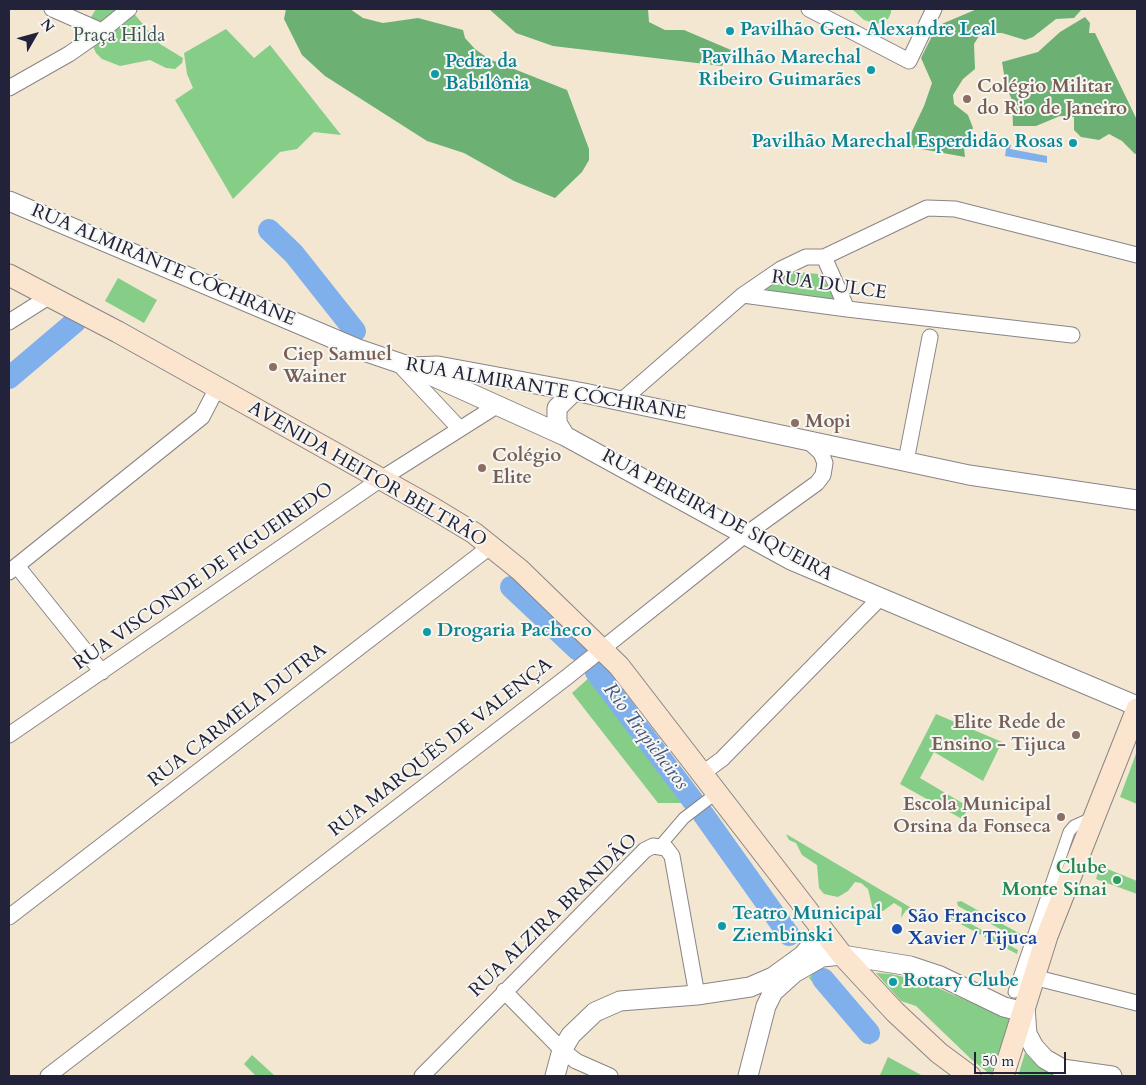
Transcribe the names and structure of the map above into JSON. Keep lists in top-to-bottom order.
{
  "streets": {
    "main road": ["AVENIDA HEITOR BELTRÃO"],
    "street": [
      "RUA ALMIRANTE CÓCHRANE",
      "RUA DULCE",
      "RUA PEREIRA DE SIQUEIRA",
      "RUA VISCONDE DE FIGUEIREDO",
      "RUA CARMELA DUTRA",
      "RUA MARQUÊS DE VALENÇA",
      "RUA ALZIRA BRANDÃO"
    ]
  },
  "crossings": [
    ["RUA ALMIRANTE CÓCHRANE", "RUA DULCE"],
    ["RUA ALMIRANTE CÓCHRANE", "RUA PEREIRA DE SIQUEIRA"],
    ["RUA ALMIRANTE CÓCHRANE", "RUA MARQUÊS DE VALENÇA"],
    ["AVENIDA HEITOR BELTRÃO", "RUA VISCONDE DE FIGUEIREDO"],
    ["AVENIDA HEITOR BELTRÃO", "RUA CARMELA DUTRA"],
    ["AVENIDA HEITOR BELTRÃO", "RUA MARQUÊS DE VALENÇA"],
    ["AVENIDA HEITOR BELTRÃO", "RUA ALZIRA BRANDÃO"],
    ["RUA PEREIRA DE SIQUEIRA", "RUA VISCONDE DE FIGUEIREDO"],
    ["RUA PEREIRA DE SIQUEIRA", "RUA MARQUÊS DE VALENÇA"]
  ],
  "water": ["Rio Trapicheiros"],
  "parks": ["Praça Hilda"],
  "places": [
    "Pavilhão Gen. Alexandre Leal",
    "Pavilhão Marechal Ribeiro Guimarães",
    "Pedra da Babilônia",
    "Colégio Militar do Rio de Janeiro",
    "Pavilhão Marechal Esperdidão Rosas",
    "Ciep Samuel Wainer",
    "Mopi",
    "Colégio Elite",
    "Drogaria Pacheco",
    "Elite Rede de Ensino - Tijuca",
    "Escola Municipal Orsina da Fonseca",
    "Clube Monte Sinai",
    "Teatro Municipal Ziembinski",
    "São Francisco Xavier / Tijuca",
    "Rotary Clube"
  ],
  "scale_bar": "50 m",
  "north": "top right"
}
